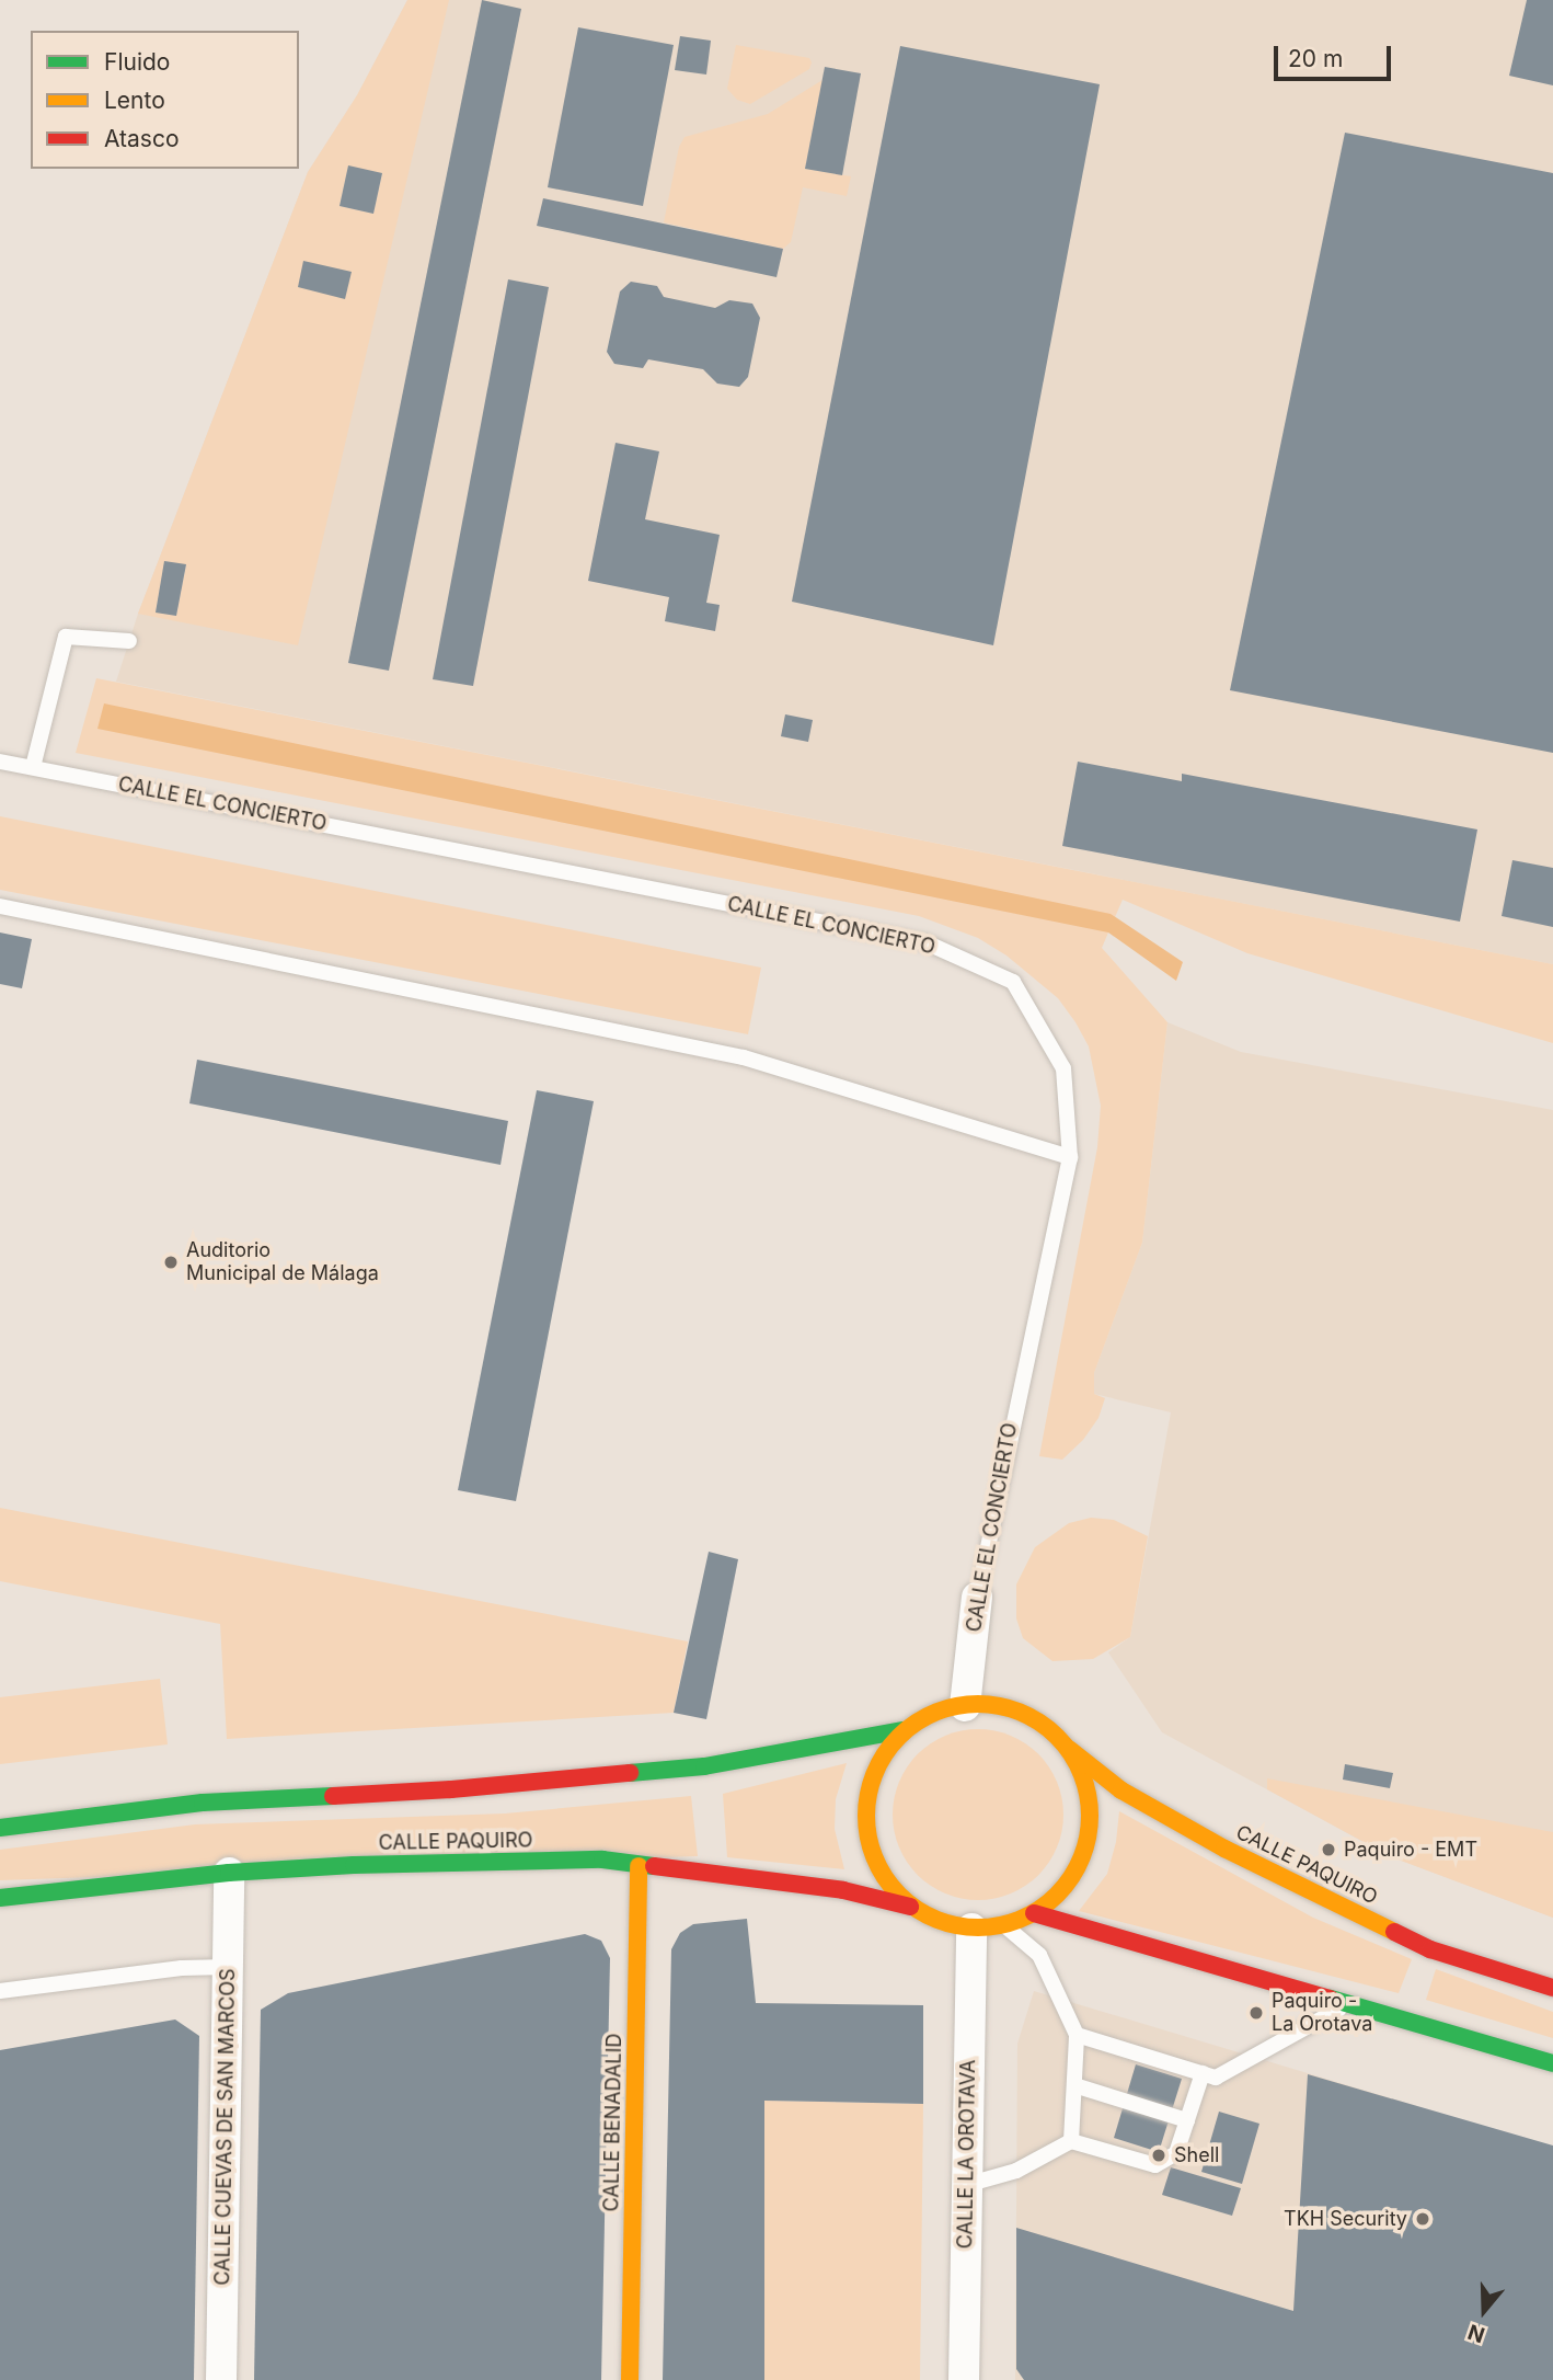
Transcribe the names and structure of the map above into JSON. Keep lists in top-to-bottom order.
{
  "streets": {
    "main road": ["CALLE PAQUIRO", "CALLE BENADALID"],
    "street": ["CALLE EL CONCIERTO", "CALLE CUEVAS DE SAN MARCOS", "CALLE LA OROTAVA"]
  },
  "crossings": [
    ["CALLE EL CONCIERTO", "CALLE PAQUIRO"],
    ["CALLE EL CONCIERTO", "CALLE LA OROTAVA"],
    ["CALLE PAQUIRO", "CALLE BENADALID"],
    ["CALLE PAQUIRO", "CALLE CUEVAS DE SAN MARCOS"],
    ["CALLE PAQUIRO", "CALLE LA OROTAVA"]
  ],
  "places": [
    "Auditorio Municipal de Málaga",
    "Paquiro - EMT",
    "Paquiro - La Orotava",
    "Shell",
    "TKH Security"
  ],
  "legend": ["Fluido", "Lento", "Atasco"],
  "scale_bar": "20 m",
  "north": "bottom"
}
